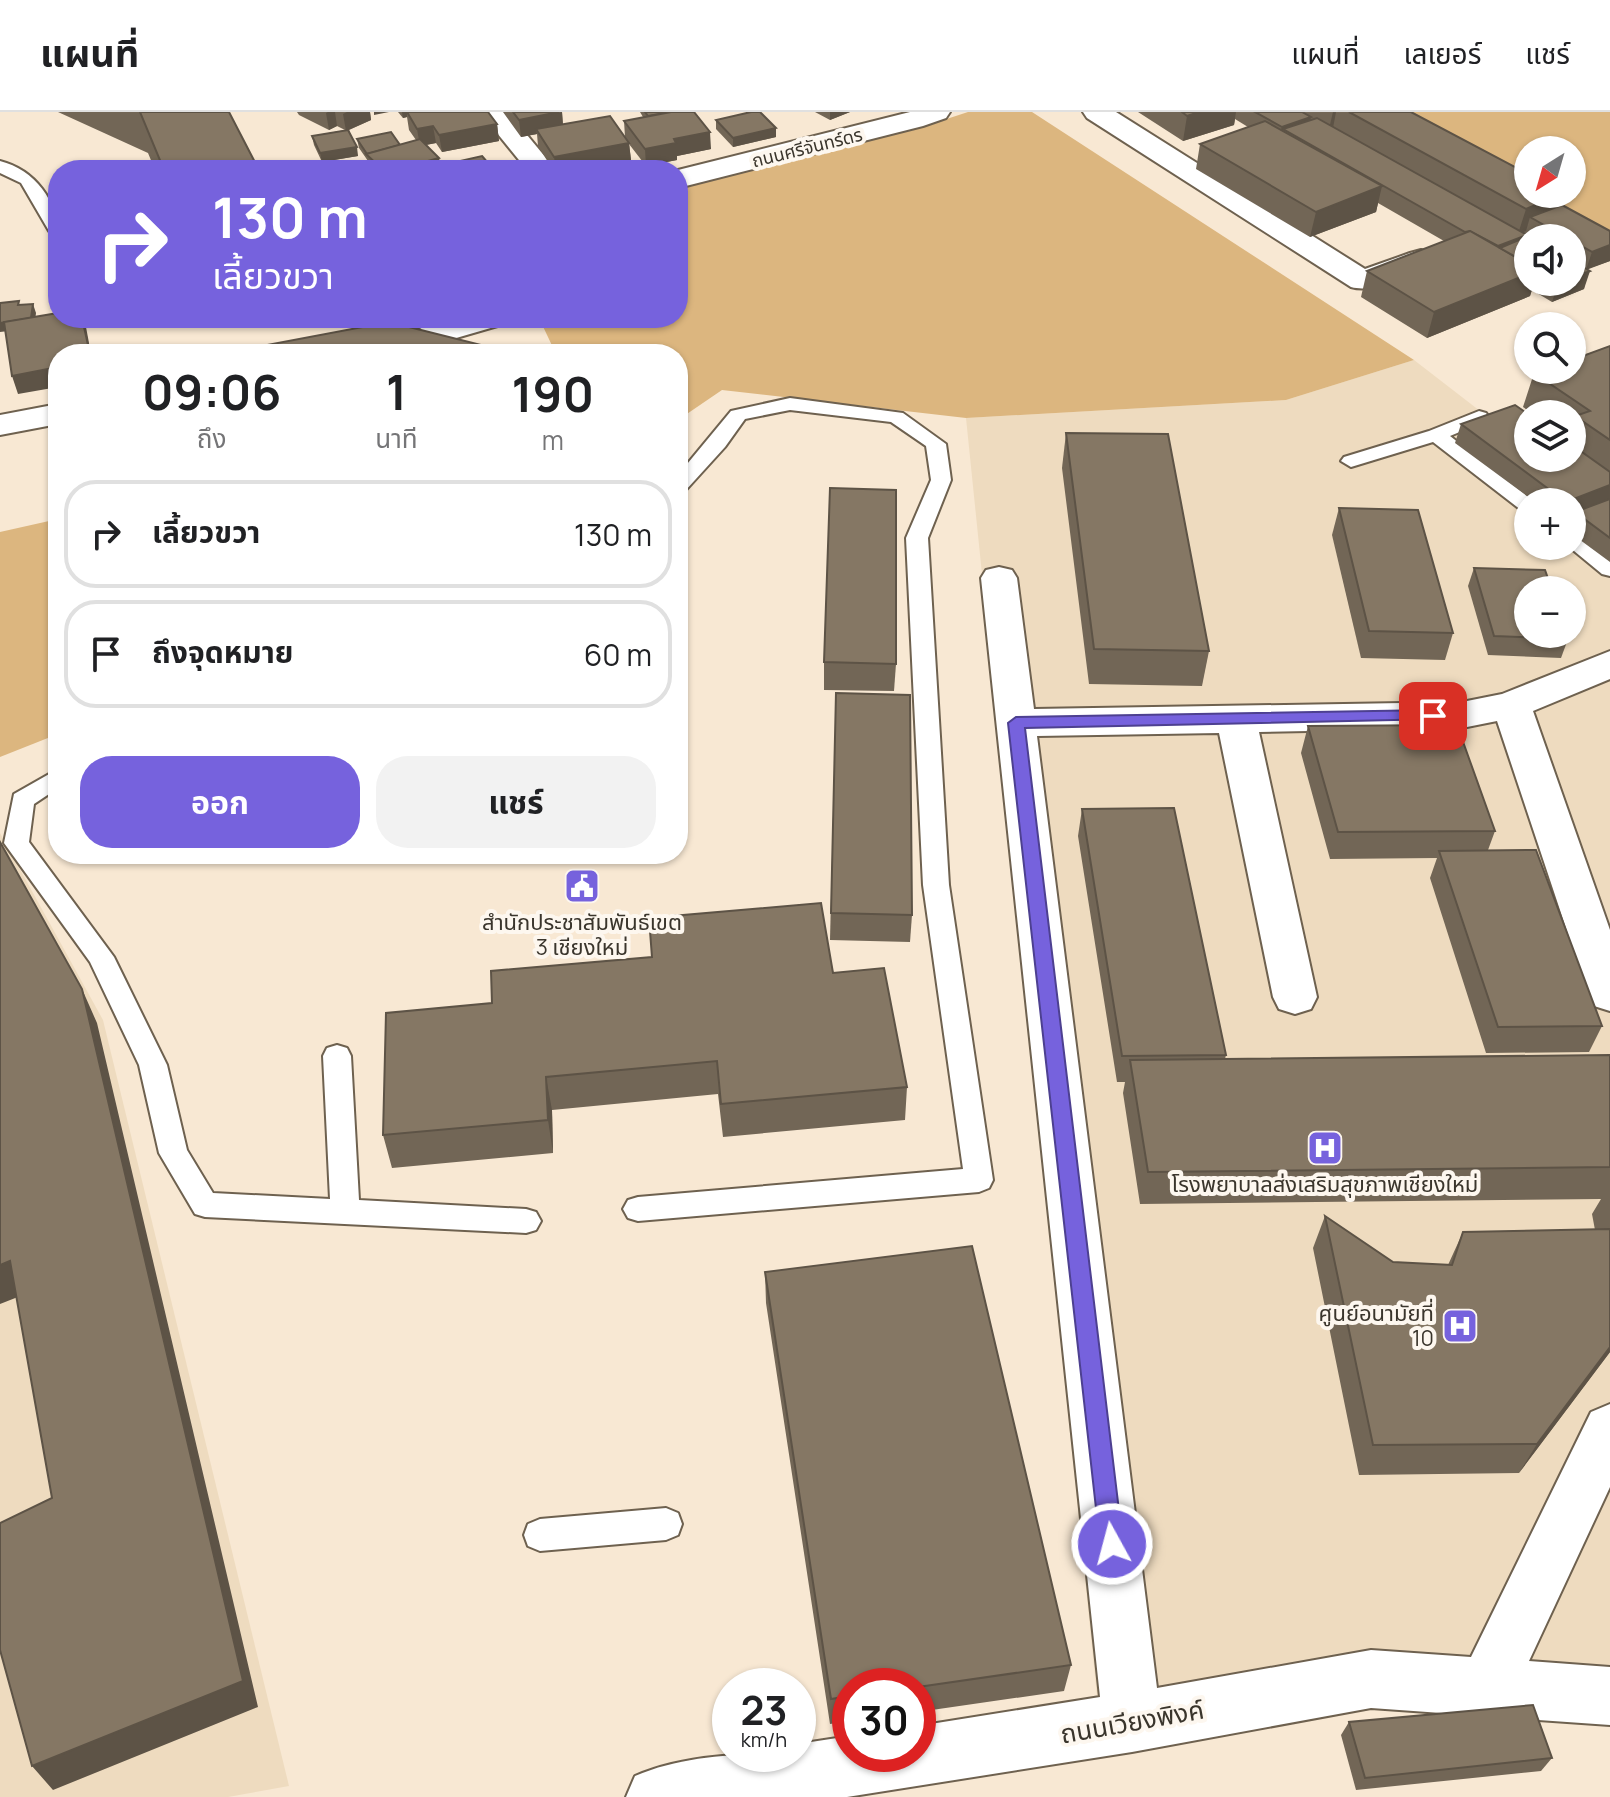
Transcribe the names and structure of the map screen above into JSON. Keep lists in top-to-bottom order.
{
  "streets": {
    "street": ["ถนนศรีจันทร์ดร", "ถนนเวียงพิงค์"]
  },
  "places": {
    "public building": ["สำนักประชาสัมพันธ์เขต 3 เชียงใหม่"],
    "hospital": ["โรงพยาบาลส่งเสริมสุขภาพเชียงใหม่", "ศูนย์อนามัยที่ 10"]
  },
  "north": "bottom left",
  "page": {
    "header": "แผนที่",
    "nav": ["แผนที่", "เลเยอร์", "แชร์"],
    "map_buttons": ["+", "−"],
    "turn": ["130 m", "เลี้ยวขวา"],
    "eta": [
      "09:06",
      "ถึง",
      "1",
      "นาที",
      "190",
      "m"
    ],
    "list": [
      {
        "name": "เลี้ยวขวา",
        "value": "130 m"
      },
      {
        "name": "ถึงจุดหมาย",
        "value": "60 m"
      }
    ],
    "buttons": ["ออก", "แชร์"],
    "speed": "23 km/h",
    "limit": "30"
  }
}
